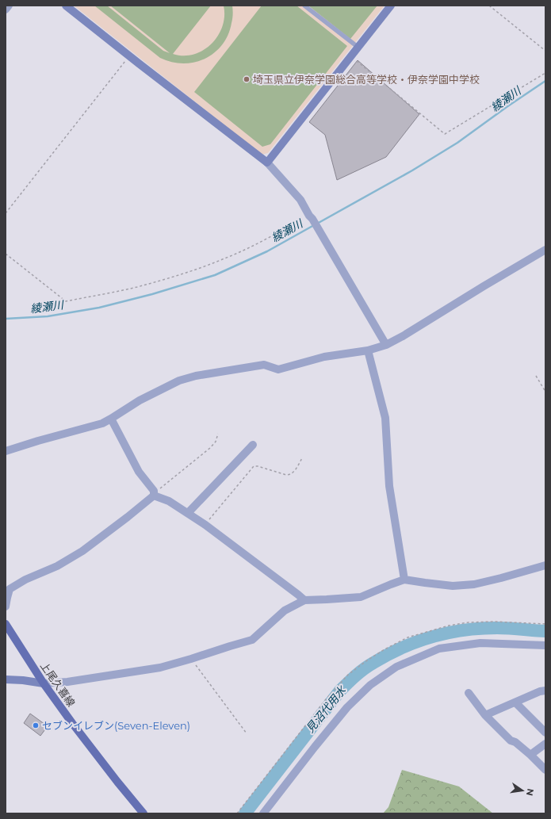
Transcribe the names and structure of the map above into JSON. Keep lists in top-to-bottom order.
{
  "streets": {
    "main road": ["上尾久喜線"]
  },
  "water": ["綾瀬川", "見沼代用水"],
  "places": ["埼玉県立伊奈学園総合高等学校・伊奈学園中学校", "セブンイレブン(Seven-Eleven)"],
  "north": "right"
}
